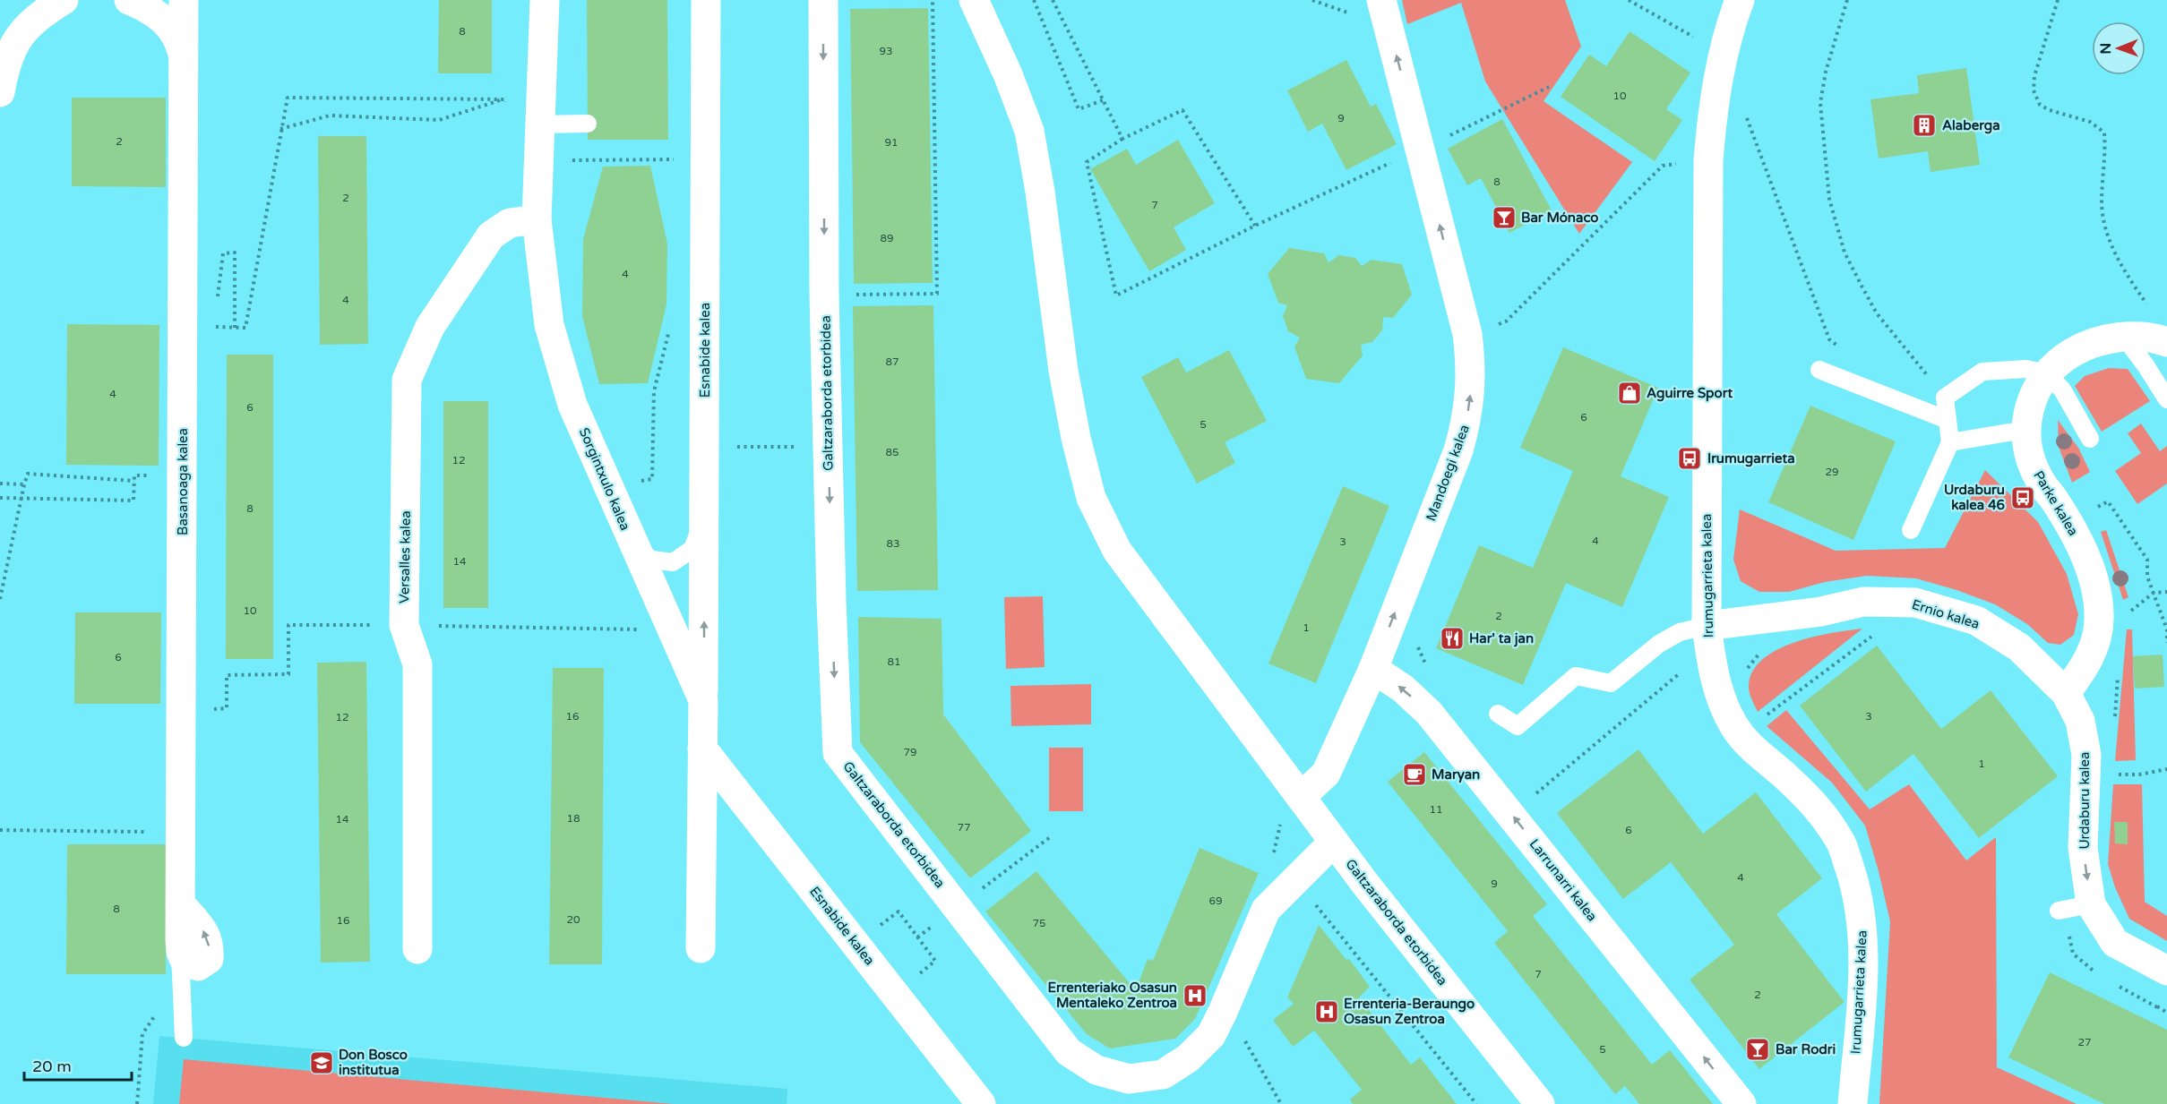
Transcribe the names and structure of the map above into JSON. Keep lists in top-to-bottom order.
{
  "streets": {
    "street": [
      "Esnabide kalea",
      "Galtzaraborda etorbidea",
      "Mandoegi kalea",
      "Sorgintxulo kalea",
      "Basanoaga kalea",
      "Parke kalea",
      "Versalles kalea",
      "Irumugarrieta kalea",
      "Ernio kalea",
      "Urdaburu kalea",
      "Larrunarri kalea"
    ]
  },
  "crossings": [
    ["Esnabide kalea", "Sorgintxulo kalea"],
    ["Galtzaraborda etorbidea", "Mandoegi kalea"],
    ["Mandoegi kalea", "Larrunarri kalea"],
    ["Sorgintxulo kalea", "Versalles kalea"],
    ["Parke kalea", "Ernio kalea"],
    ["Parke kalea", "Urdaburu kalea"],
    ["Irumugarrieta kalea", "Ernio kalea"],
    ["Ernio kalea", "Urdaburu kalea"]
  ],
  "one_way": ["Mandoegi kalea", "Urdaburu kalea", "Larrunarri kalea"],
  "places": {
    "building": ["Alaberga"],
    "bar": ["Bar Mónaco", "Bar Rodri"],
    "shop": ["Aguirre Sport"],
    "bus stop": ["Irumugarrieta", "Urdaburu kalea 46"],
    "restaurant": ["Har' ta jan"],
    "cafe": ["Maryan"],
    "hospital": ["Errenteriako Osasun Mentaleko Zentroa", "Errenteria-Beraungo Osasun Zentroa"],
    "school or university": ["Don Bosco institutua"]
  },
  "house_numbers": [
    "8",
    "93",
    "10",
    "9",
    "2",
    "91",
    "8",
    "2",
    "7",
    "89",
    "4",
    "4",
    "87",
    "4",
    "6",
    "6",
    "5",
    "85",
    "12",
    "29",
    "8",
    "4",
    "3",
    "83",
    "14",
    "10",
    "2",
    "1",
    "6",
    "81",
    "16",
    "3",
    "12",
    "79",
    "1",
    "11",
    "18",
    "14",
    "77",
    "6",
    "4",
    "9",
    "69",
    "8",
    "20",
    "16",
    "75",
    "7",
    "2",
    "27",
    "5"
  ],
  "scale_bar": "20 m",
  "north": "left"
}
